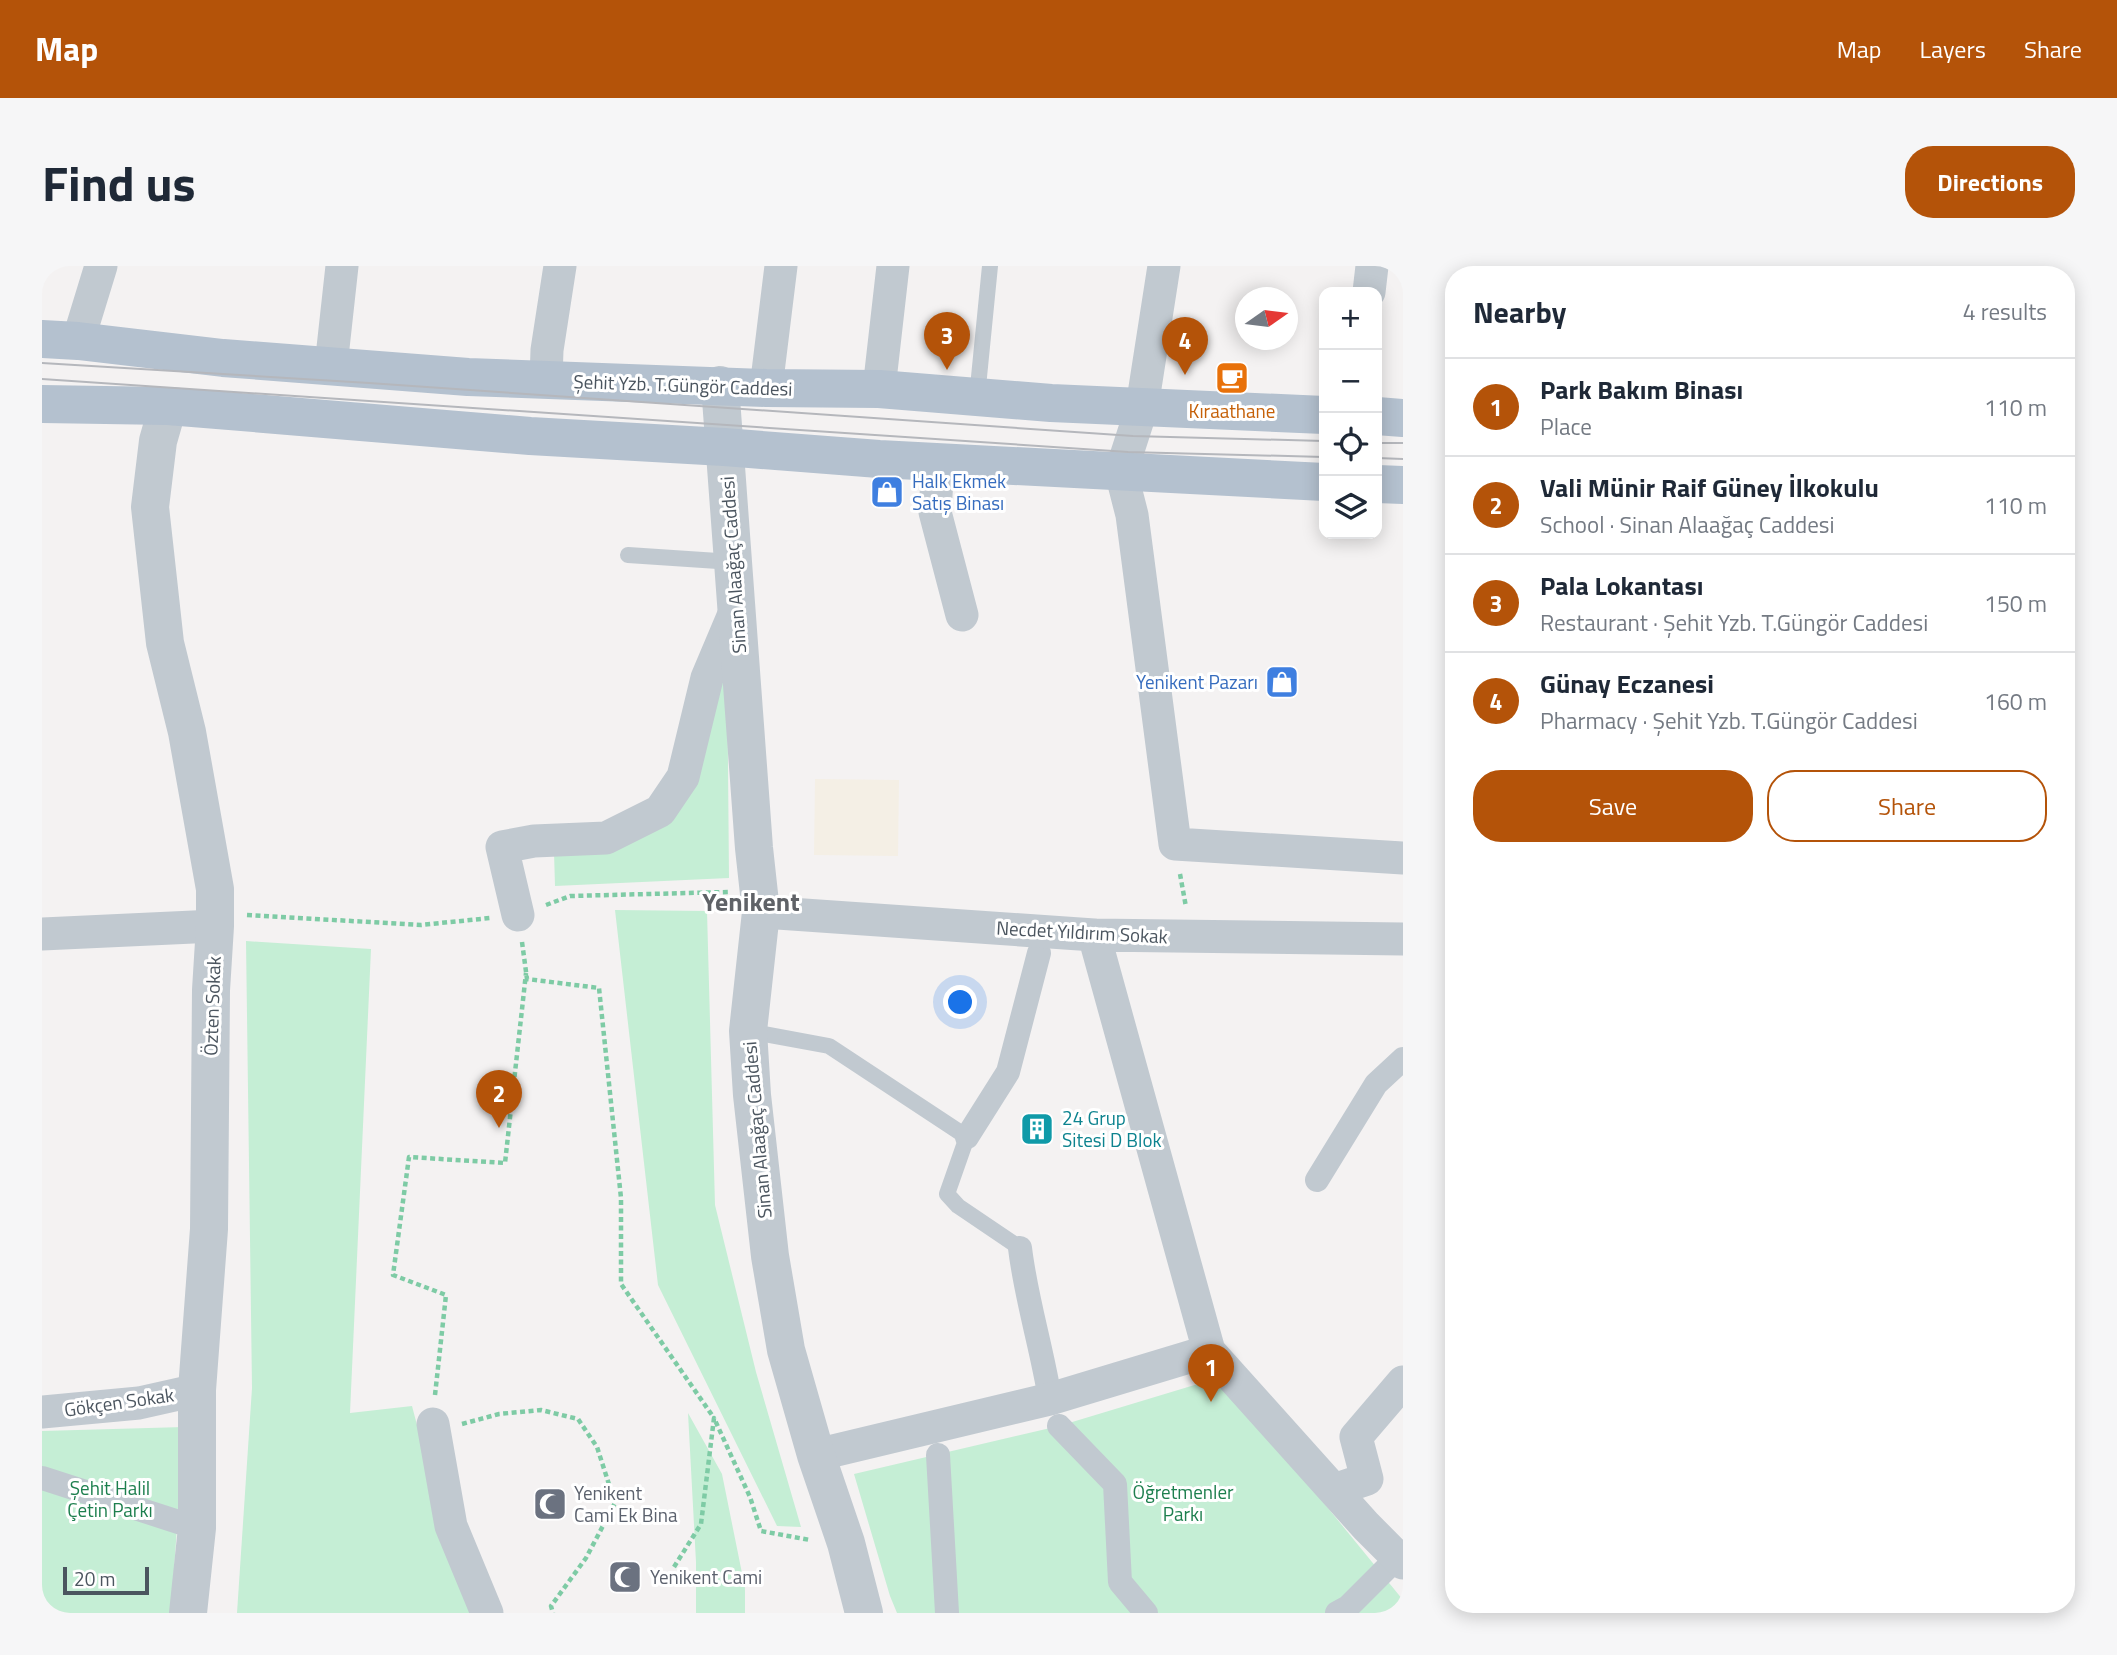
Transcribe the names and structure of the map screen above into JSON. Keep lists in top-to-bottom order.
{
  "streets": {
    "main road": ["Şehit Yzb. T.Güngör Caddesi"],
    "street": [
      "Sinan Alaağaç Caddesi",
      "Necdet Yıldırım Sokak",
      "Özten Sokak",
      "Gökçen Sokak"
    ]
  },
  "crossings": [
    ["Şehit Yzb. T.Güngör Caddesi", "Sinan Alaağaç Caddesi"],
    ["Sinan Alaağaç Caddesi", "Necdet Yıldırım Sokak"],
    ["Özten Sokak", "Gökçen Sokak"]
  ],
  "districts": ["Yenikent"],
  "parks": ["Şehit Halil Çetin Parkı", "Öğretmenler Parkı"],
  "places": {
    "cafe": ["Kıraathane"],
    "shop": ["Halk Ekmek Satış Binası", "Yenikent Pazarı"],
    "building": ["24 Grup Sitesi D Blok"],
    "mosque": ["Yenikent Cami Ek Bina", "Yenikent Cami"]
  },
  "scale_bar": "20 m",
  "north": "right",
  "page": {
    "header": "Map",
    "nav": ["Map", "Layers", "Share"],
    "title": "Find us",
    "buttons": [
      "Directions",
      ["Save", "Share"]
    ],
    "heading": ["Nearby", "4 results"],
    "map_buttons": ["+", "−"],
    "pins": [
      "3",
      "4",
      "2",
      "1"
    ],
    "list": [
      {
        "mark": "1",
        "name": "Park Bakım Binası",
        "note": "Place",
        "value": "110 m"
      },
      {
        "mark": "2",
        "name": "Vali Münir Raif Güney İlkokulu",
        "note": "School · Sinan Alaağaç Caddesi",
        "value": "110 m"
      },
      {
        "mark": "3",
        "name": "Pala Lokantası",
        "note": "Restaurant · Şehit Yzb. T.Güngör Caddesi",
        "value": "150 m"
      },
      {
        "mark": "4",
        "name": "Günay Eczanesi",
        "note": "Pharmacy · Şehit Yzb. T.Güngör Caddesi",
        "value": "160 m"
      }
    ],
    "scale": "20 m"
  }
}
